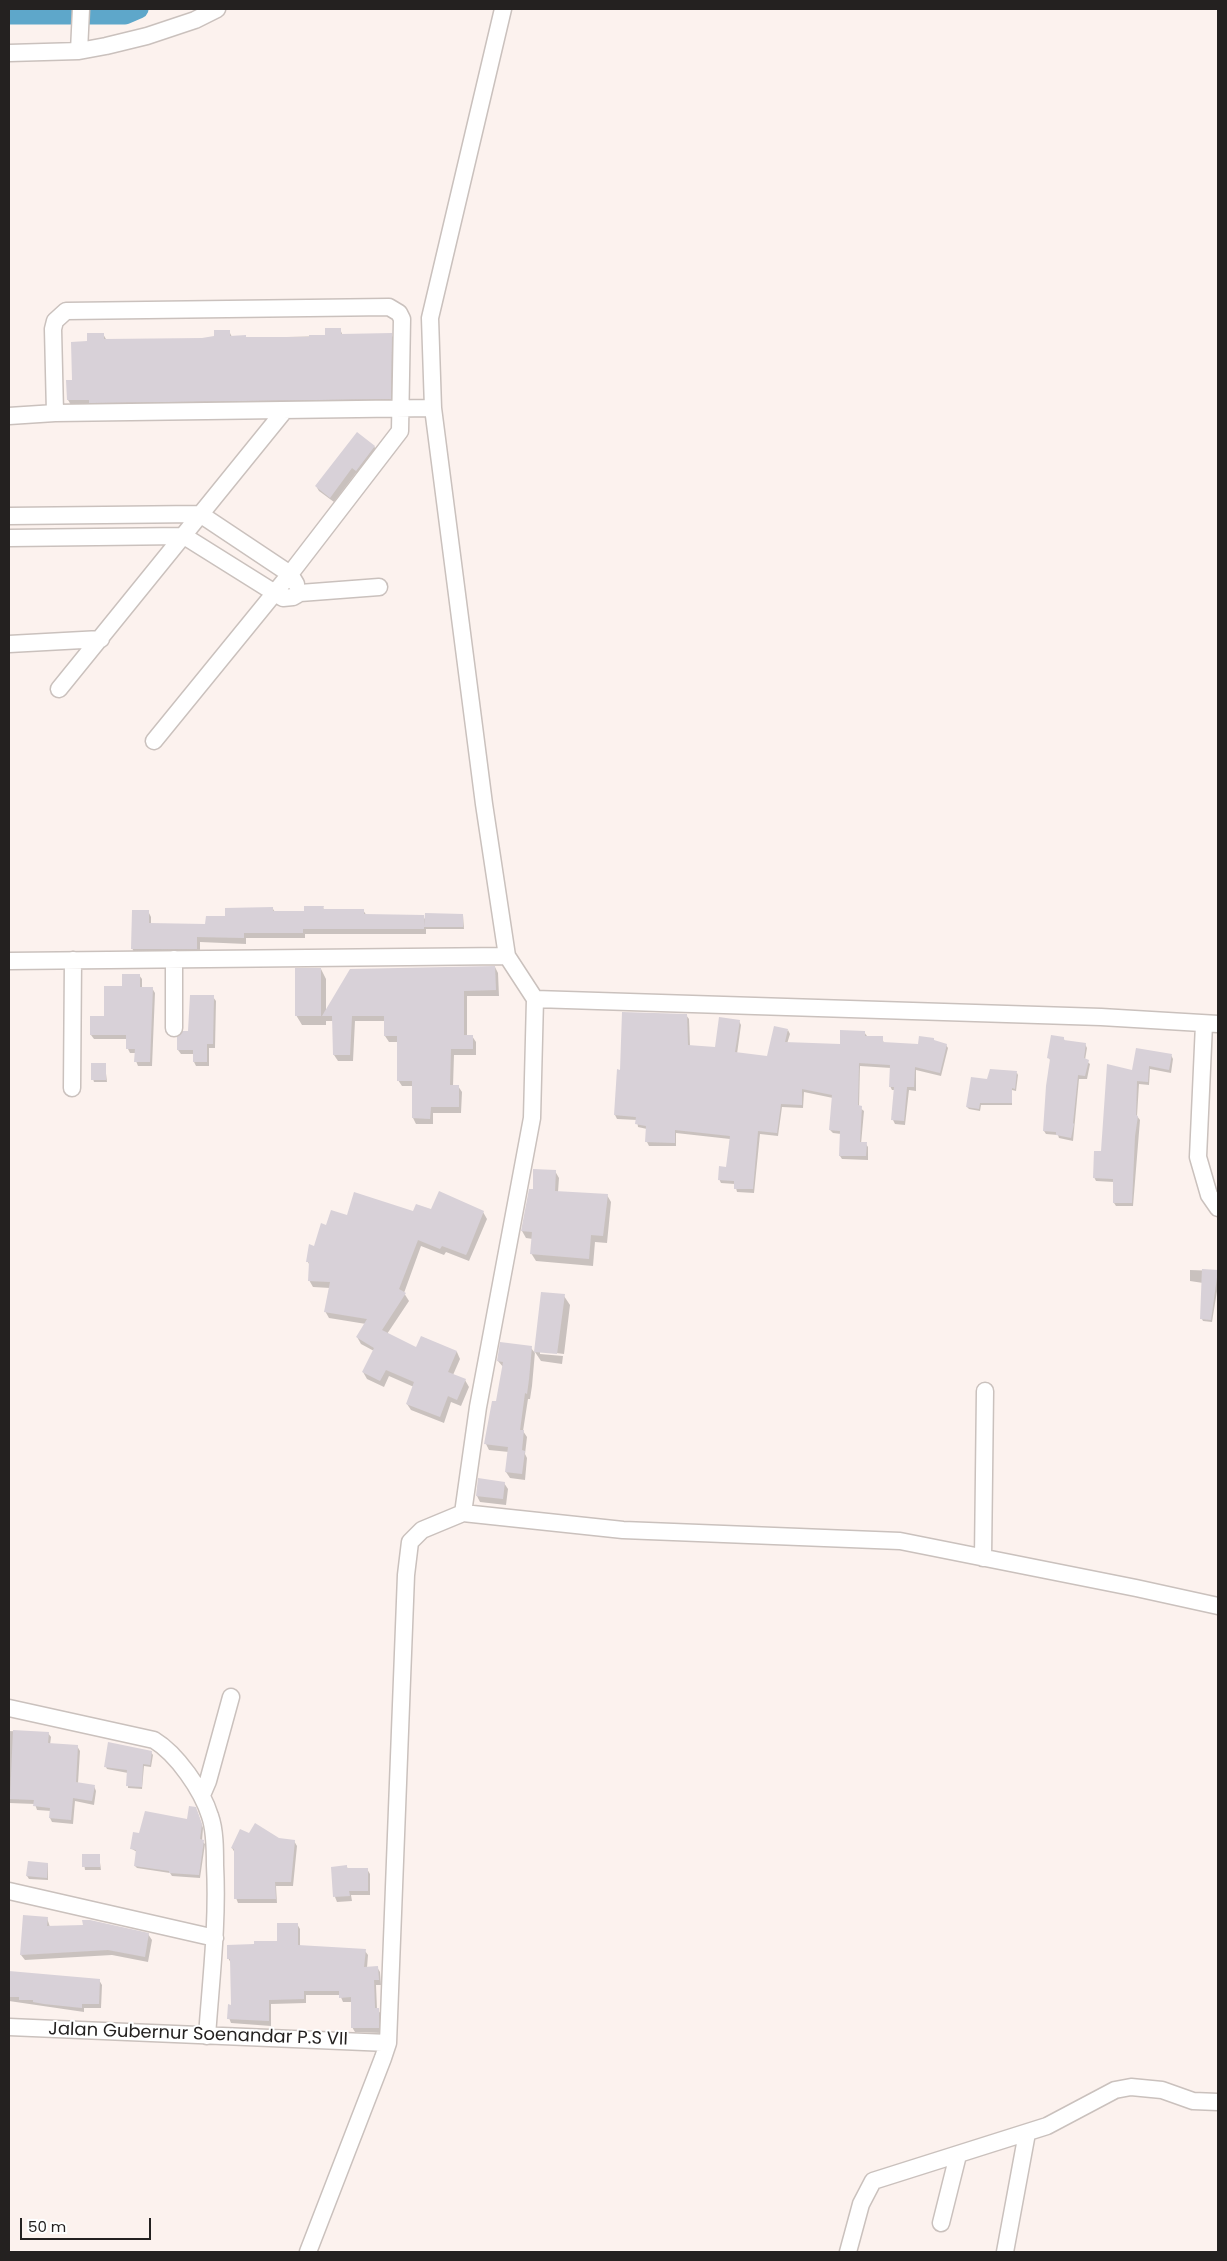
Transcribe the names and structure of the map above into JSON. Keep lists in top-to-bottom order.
{
  "streets": {
    "street": ["Jalan Gubernur Soenandar P.S VII"]
  },
  "scale_bar": "50 m"
}
